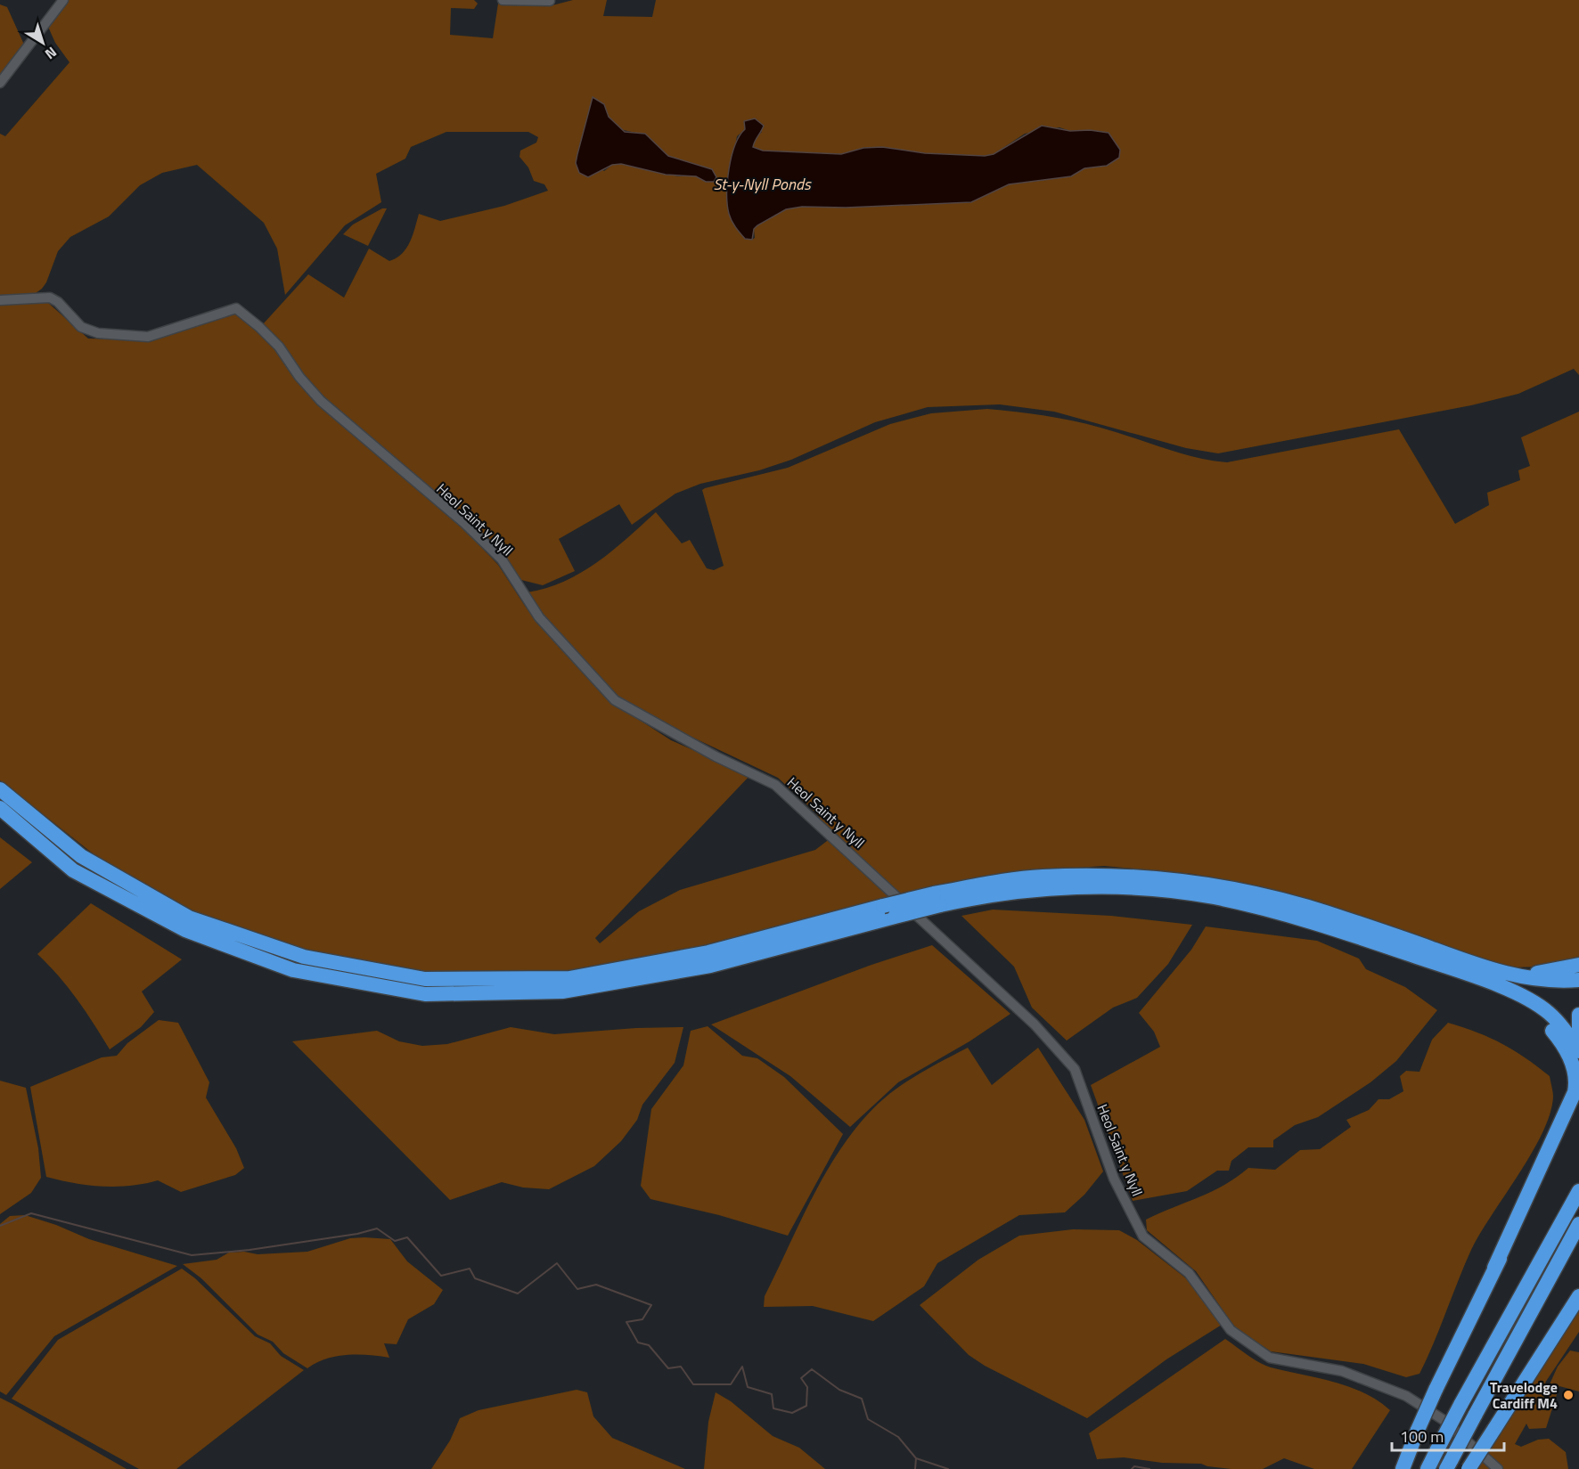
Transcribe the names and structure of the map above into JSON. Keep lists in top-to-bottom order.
{
  "streets": {
    "street": ["Heol Saint y Nyll"]
  },
  "water": ["St-y-Nyll Ponds"],
  "places": ["Travelodge Cardiff M4"],
  "scale_bar": "100 m",
  "north": "bottom right"
}
